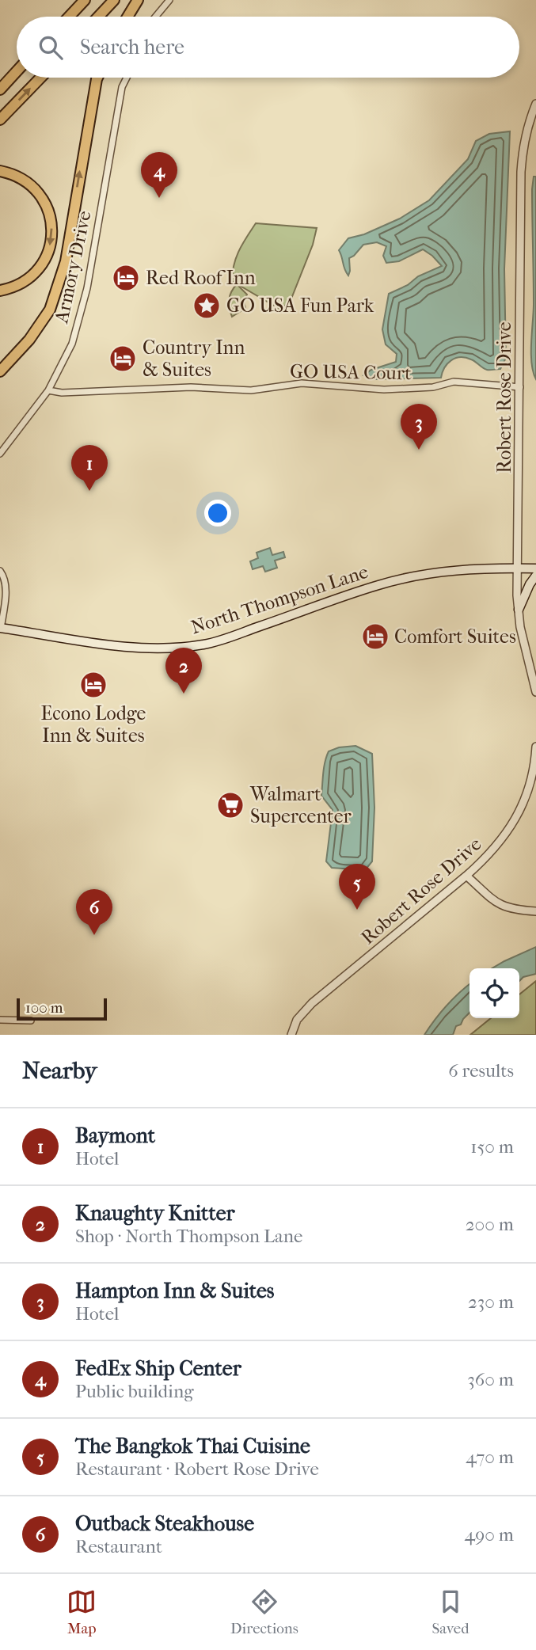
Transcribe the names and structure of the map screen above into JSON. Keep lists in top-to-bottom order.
{
  "streets": {
    "main road": ["North Thompson Lane"],
    "street": ["Armory Drive", "GO USA Court", "Robert Rose Drive"]
  },
  "crossings": [
    ["Armory Drive", "GO USA Court"],
    ["GO USA Court", "Robert Rose Drive"],
    ["Robert Rose Drive", "North Thompson Lane"]
  ],
  "places": {
    "hotel": [
      "Red Roof Inn",
      "Country Inn & Suites",
      "Comfort Suites",
      "Econo Lodge Inn & Suites"
    ],
    "place": ["GO USA Fun Park"],
    "supermarket": ["Walmart Supercenter"]
  },
  "scale_bar": "100 m",
  "page": {
    "search": "Search here",
    "pins": [
      "4",
      "3",
      "1",
      "2",
      "5",
      "6"
    ],
    "scale": "100 m",
    "heading": ["Nearby", "6 results"],
    "list": [
      {
        "mark": "1",
        "name": "Baymont",
        "note": "Hotel",
        "value": "150 m"
      },
      {
        "mark": "2",
        "name": "Knaughty Knitter",
        "note": "Shop · North Thompson Lane",
        "value": "200 m"
      },
      {
        "mark": "3",
        "name": "Hampton Inn & Suites",
        "note": "Hotel",
        "value": "230 m"
      },
      {
        "mark": "4",
        "name": "FedEx Ship Center",
        "note": "Public building",
        "value": "360 m"
      },
      {
        "mark": "5",
        "name": "The Bangkok Thai Cuisine",
        "note": "Restaurant · Robert Rose Drive",
        "value": "470 m"
      },
      {
        "mark": "6",
        "name": "Outback Steakhouse",
        "note": "Restaurant",
        "value": "490 m"
      }
    ],
    "nav": ["Map", "Directions", "Saved"]
  }
}
